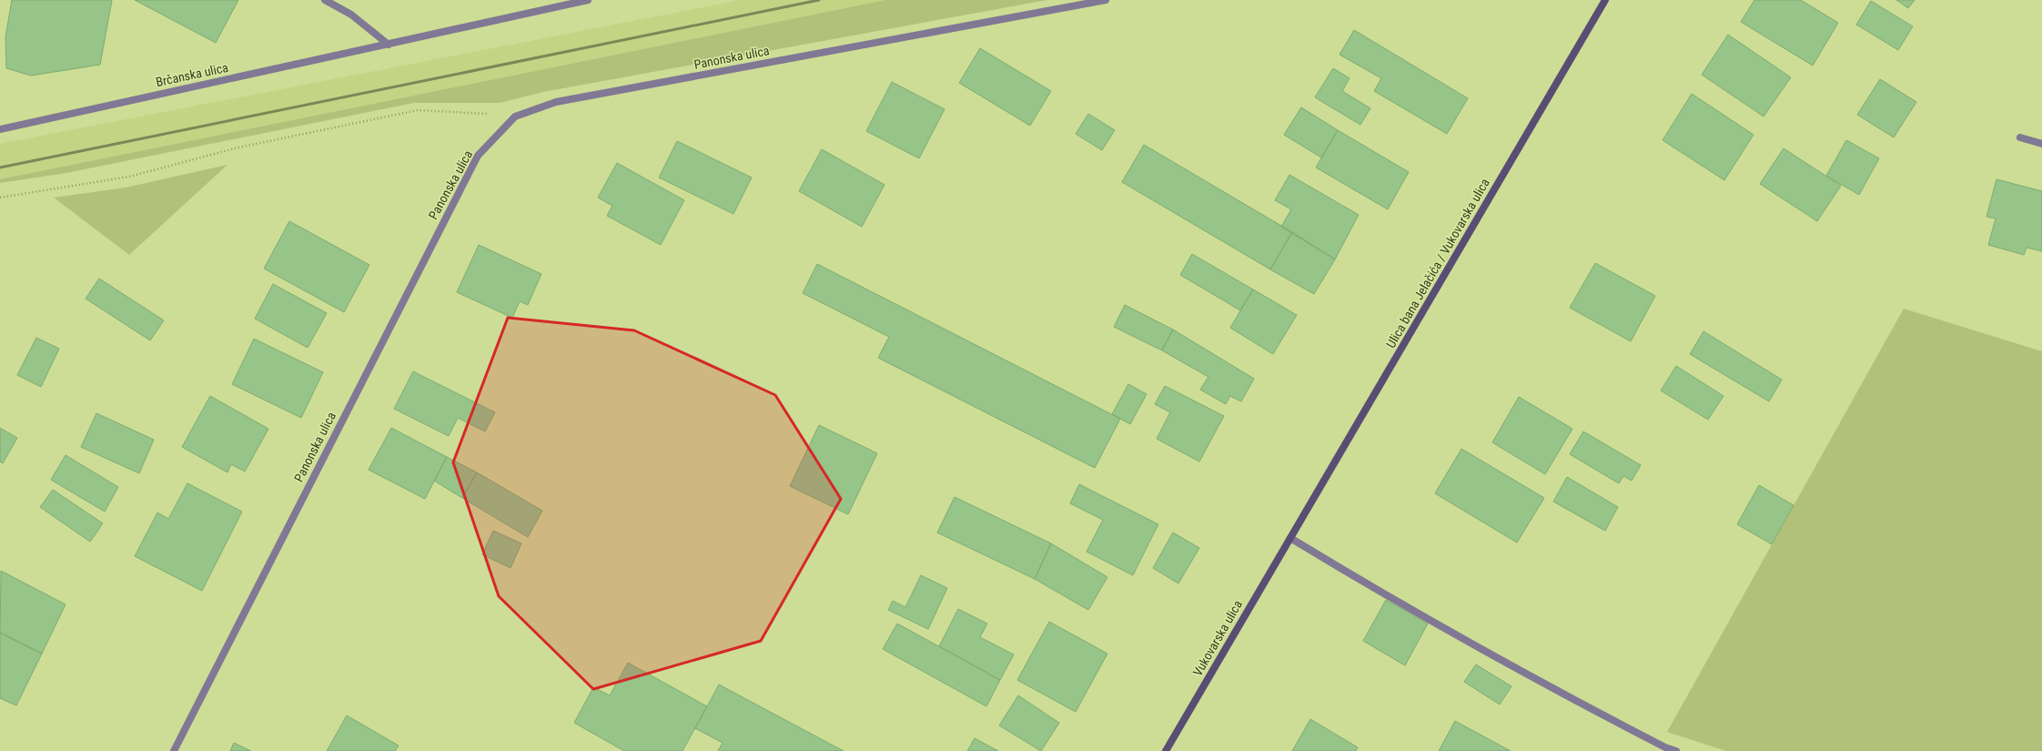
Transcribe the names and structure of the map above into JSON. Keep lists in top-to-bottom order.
{
  "streets": {
    "main road": ["Ulica bana Jelačića / Vukovarska ulica", "Vukovarska ulica"],
    "street": ["Panonska ulica", "Brčanska ulica"]
  },
  "crossings": [
    ["Ulica bana Jelačića / Vukovarska ulica", "Vukovarska ulica"]
  ]
}
